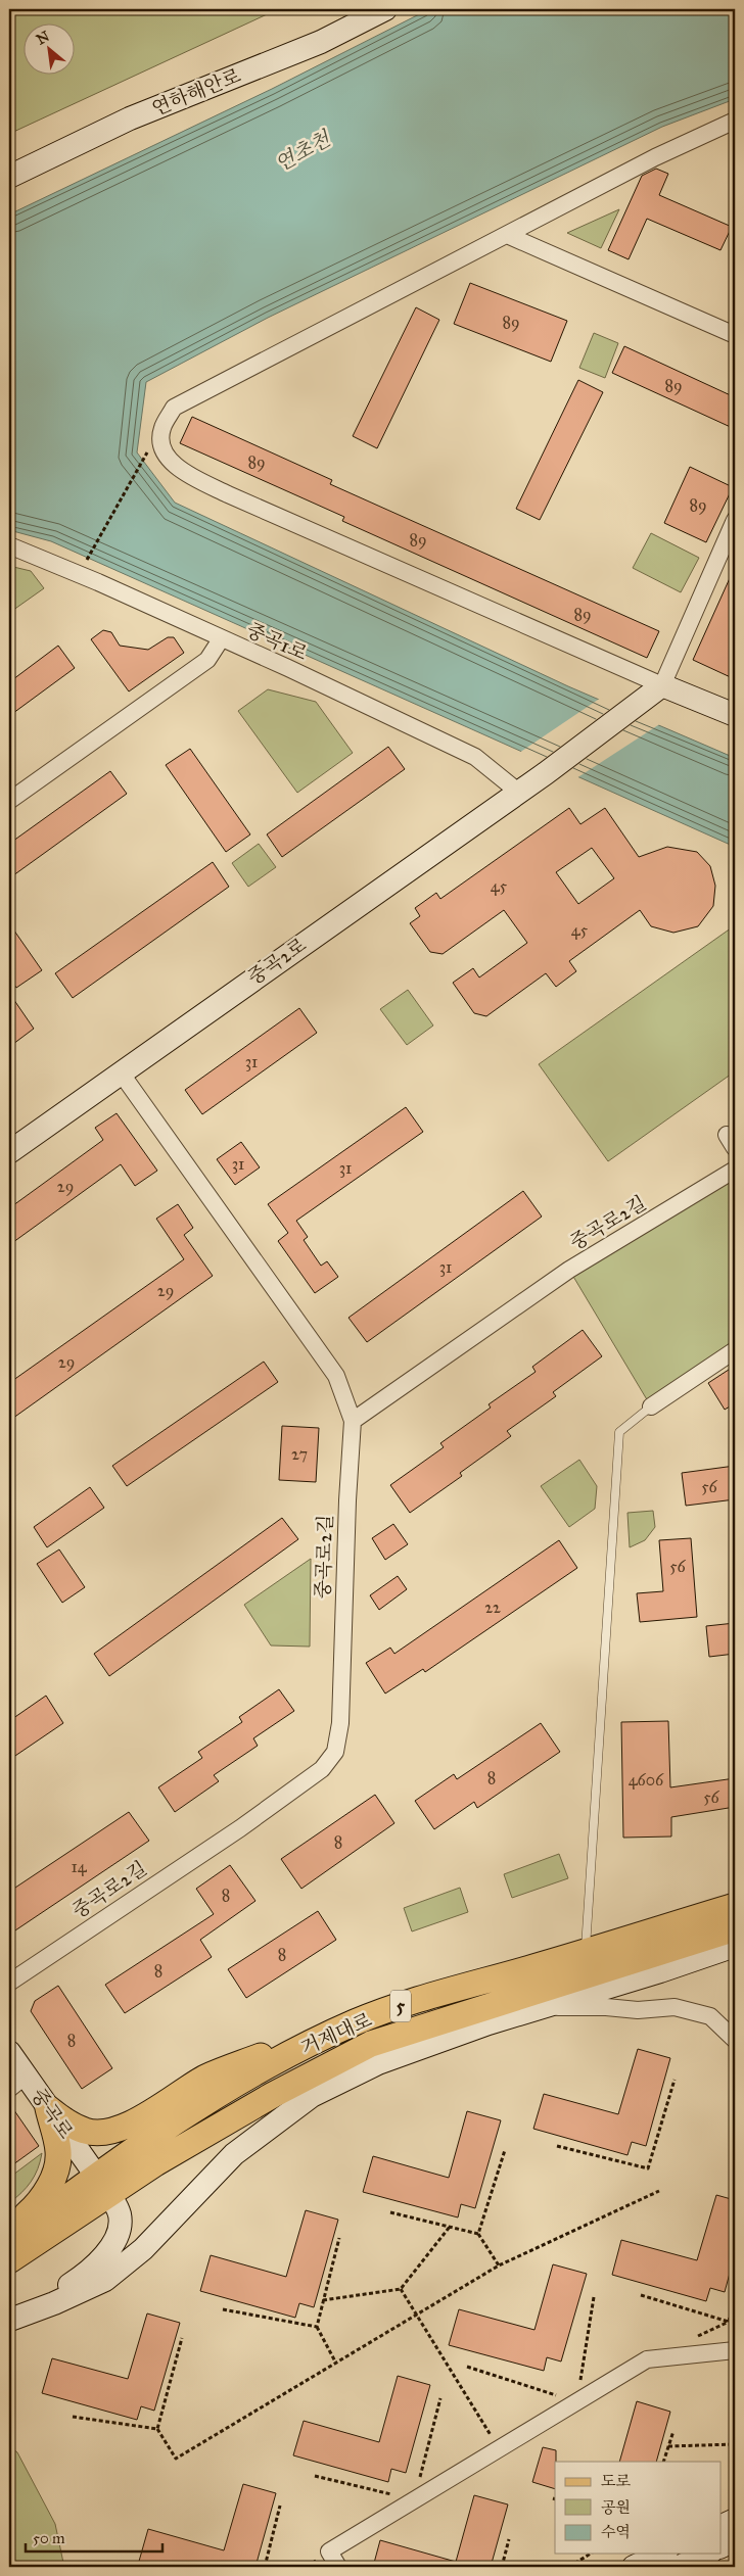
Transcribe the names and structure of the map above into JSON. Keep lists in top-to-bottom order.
{
  "streets": {
    "main road": ["5", "거제대로"],
    "street": [
      "연하해안로",
      "중곡1로",
      "중곡2로",
      "중곡로2길",
      "중곡로"
    ]
  },
  "crossings": [
    ["중곡1로", "중곡2로"],
    ["거제대로", "중곡로"]
  ],
  "water": ["연초천"],
  "house_numbers": [
    "89",
    "89",
    "89",
    "89",
    "89",
    "89",
    "45",
    "45",
    "31",
    "31",
    "31",
    "29",
    "31",
    "29",
    "29",
    "27",
    "56",
    "56",
    "22",
    "8",
    "4606",
    "56",
    "8",
    "14",
    "8",
    "8",
    "8",
    "8"
  ],
  "legend": ["도로", "공원", "수역"],
  "scale_bar": "50 m",
  "north": "top left"
}
